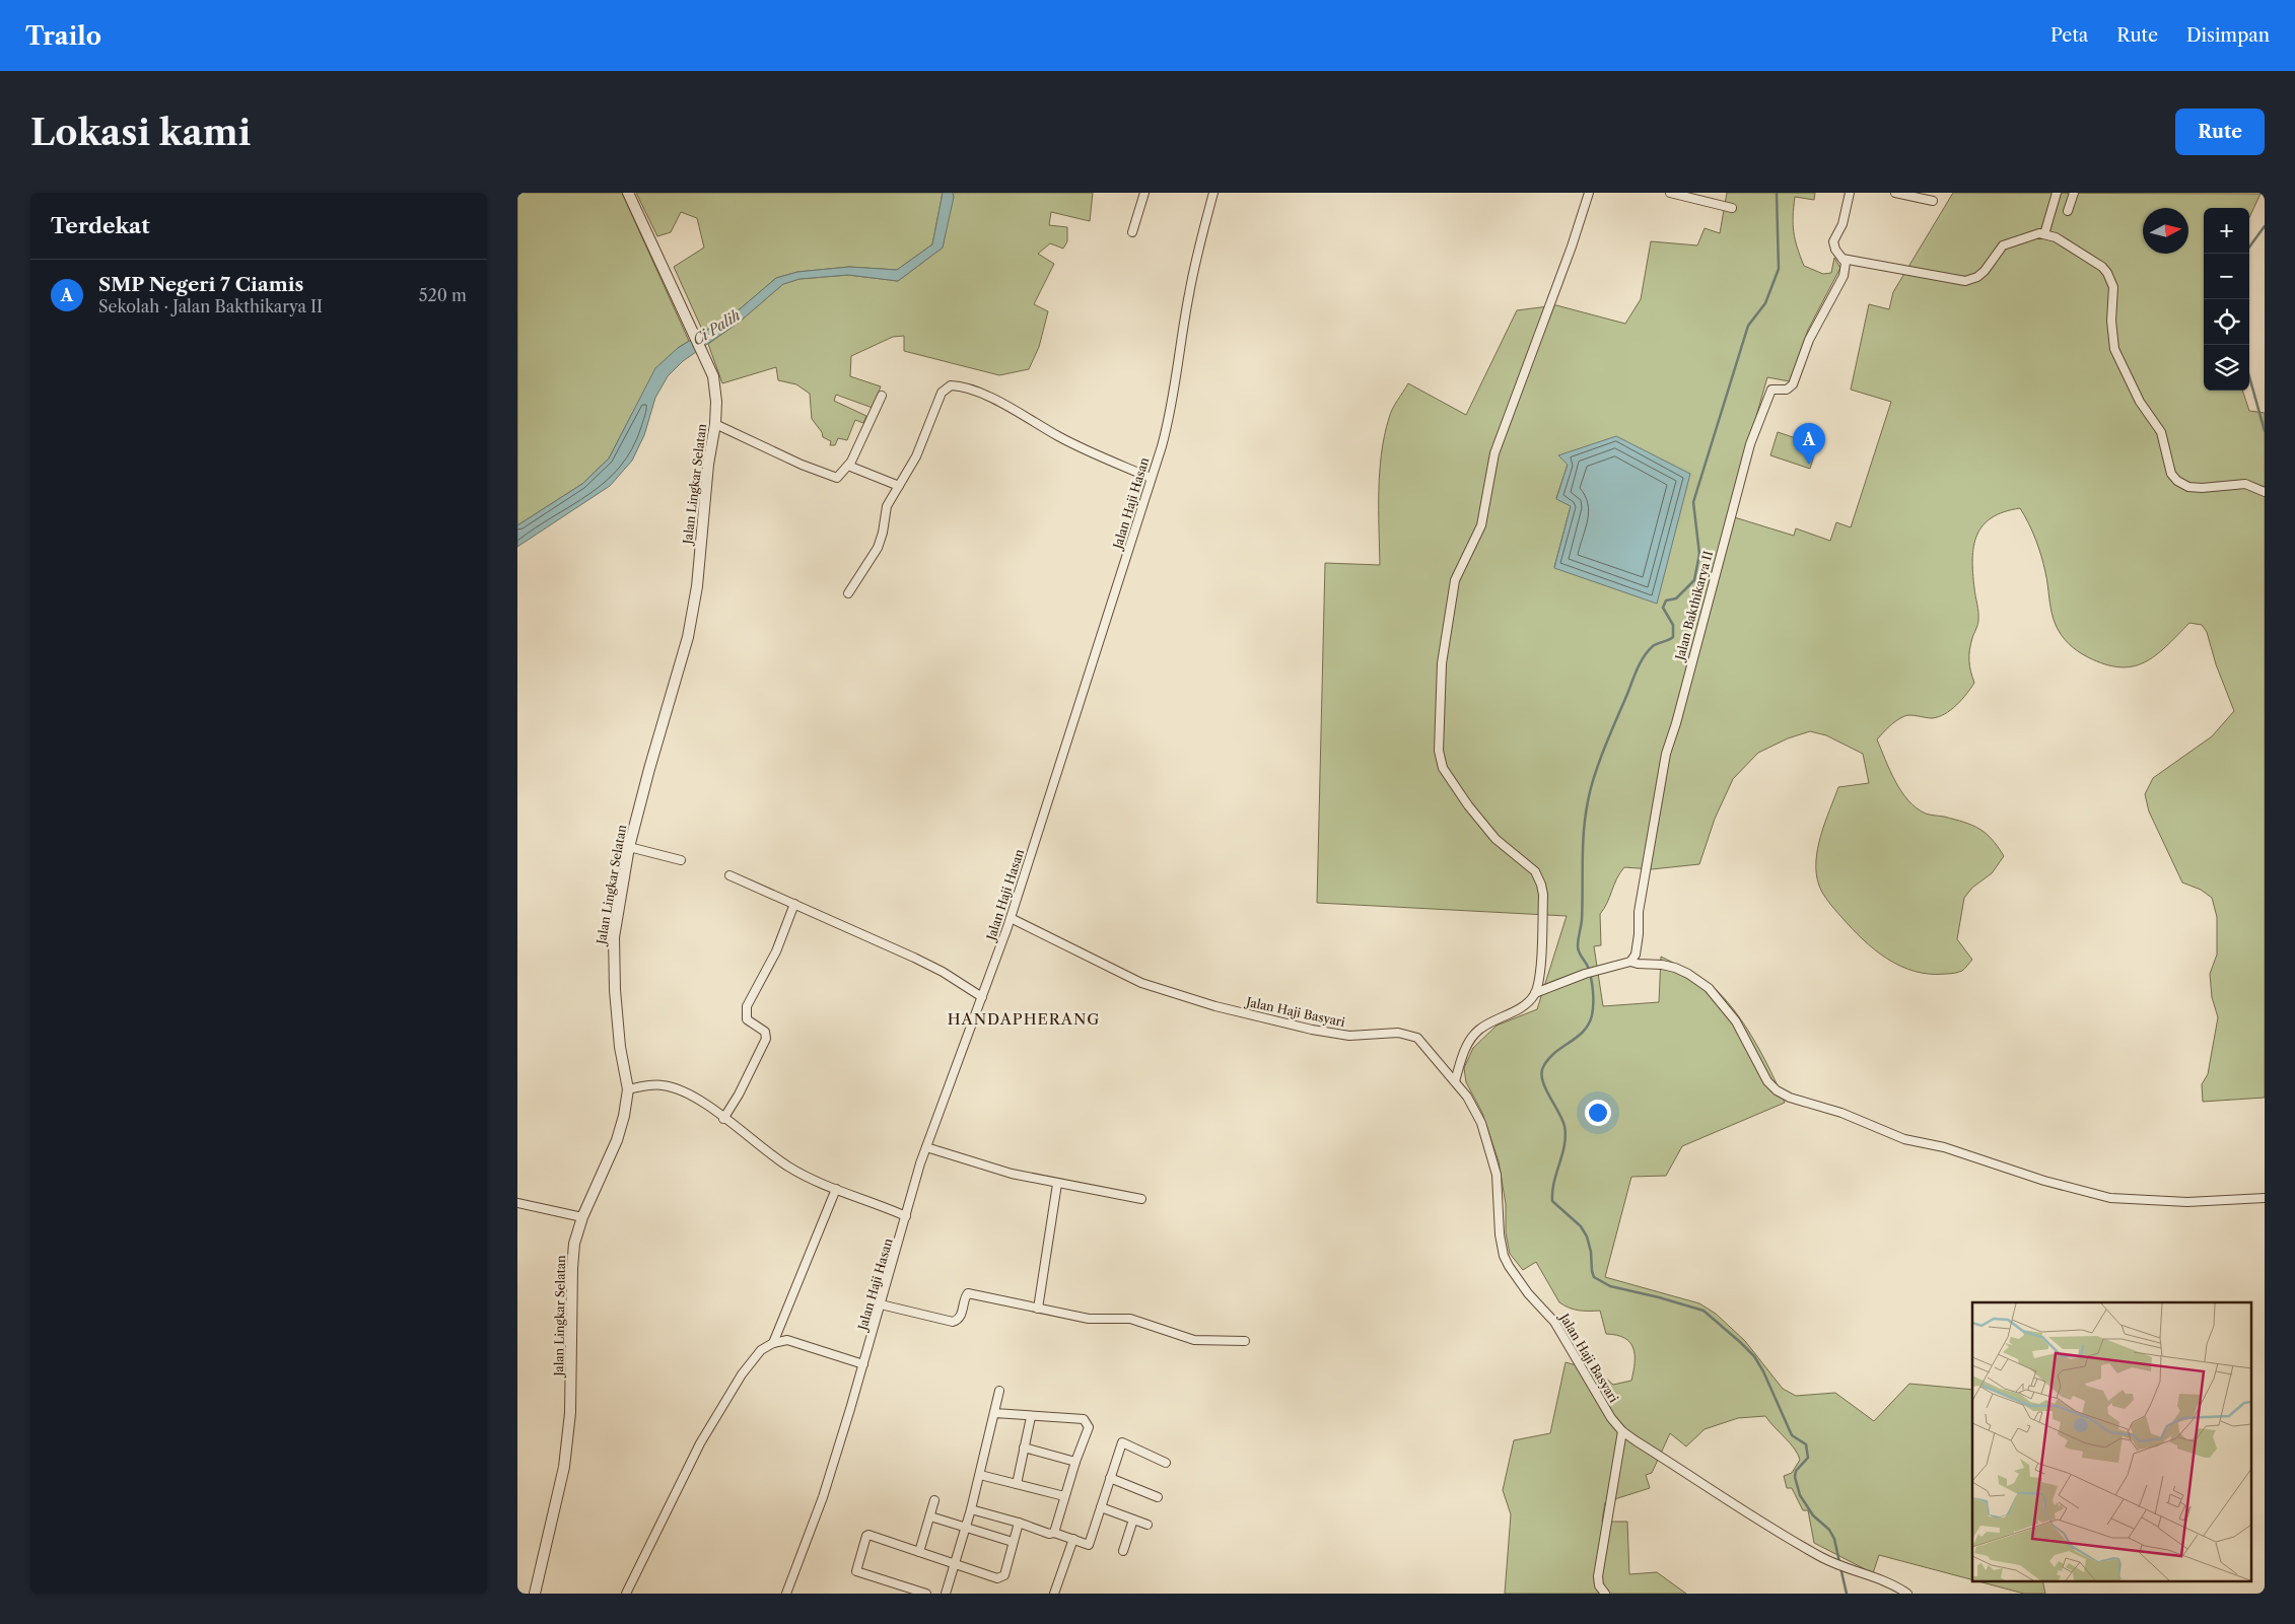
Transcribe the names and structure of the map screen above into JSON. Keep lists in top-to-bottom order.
{
  "streets": {
    "street": [
      "Jalan Lingkar Selatan",
      "Jalan Haji Hasan",
      "Jalan Bakthikarya II",
      "Jalan Haji Basyari"
    ]
  },
  "crossings": [
    ["Jalan Haji Hasan", "Jalan Haji Basyari"]
  ],
  "districts": ["HANDAPHERANG"],
  "water": ["Ci Palih"],
  "north": "right",
  "page": {
    "header": "Trailo",
    "nav": ["Peta", "Rute", "Disimpan"],
    "buttons": "Rute",
    "title": "Lokasi kami",
    "heading": "Terdekat",
    "map_buttons": ["+", "−"],
    "list": [
      {
        "mark": "A",
        "name": "SMP Negeri 7 Ciamis",
        "note": "Sekolah · Jalan Bakthikarya II",
        "value": "520 m"
      }
    ],
    "pins": "A"
  }
}
